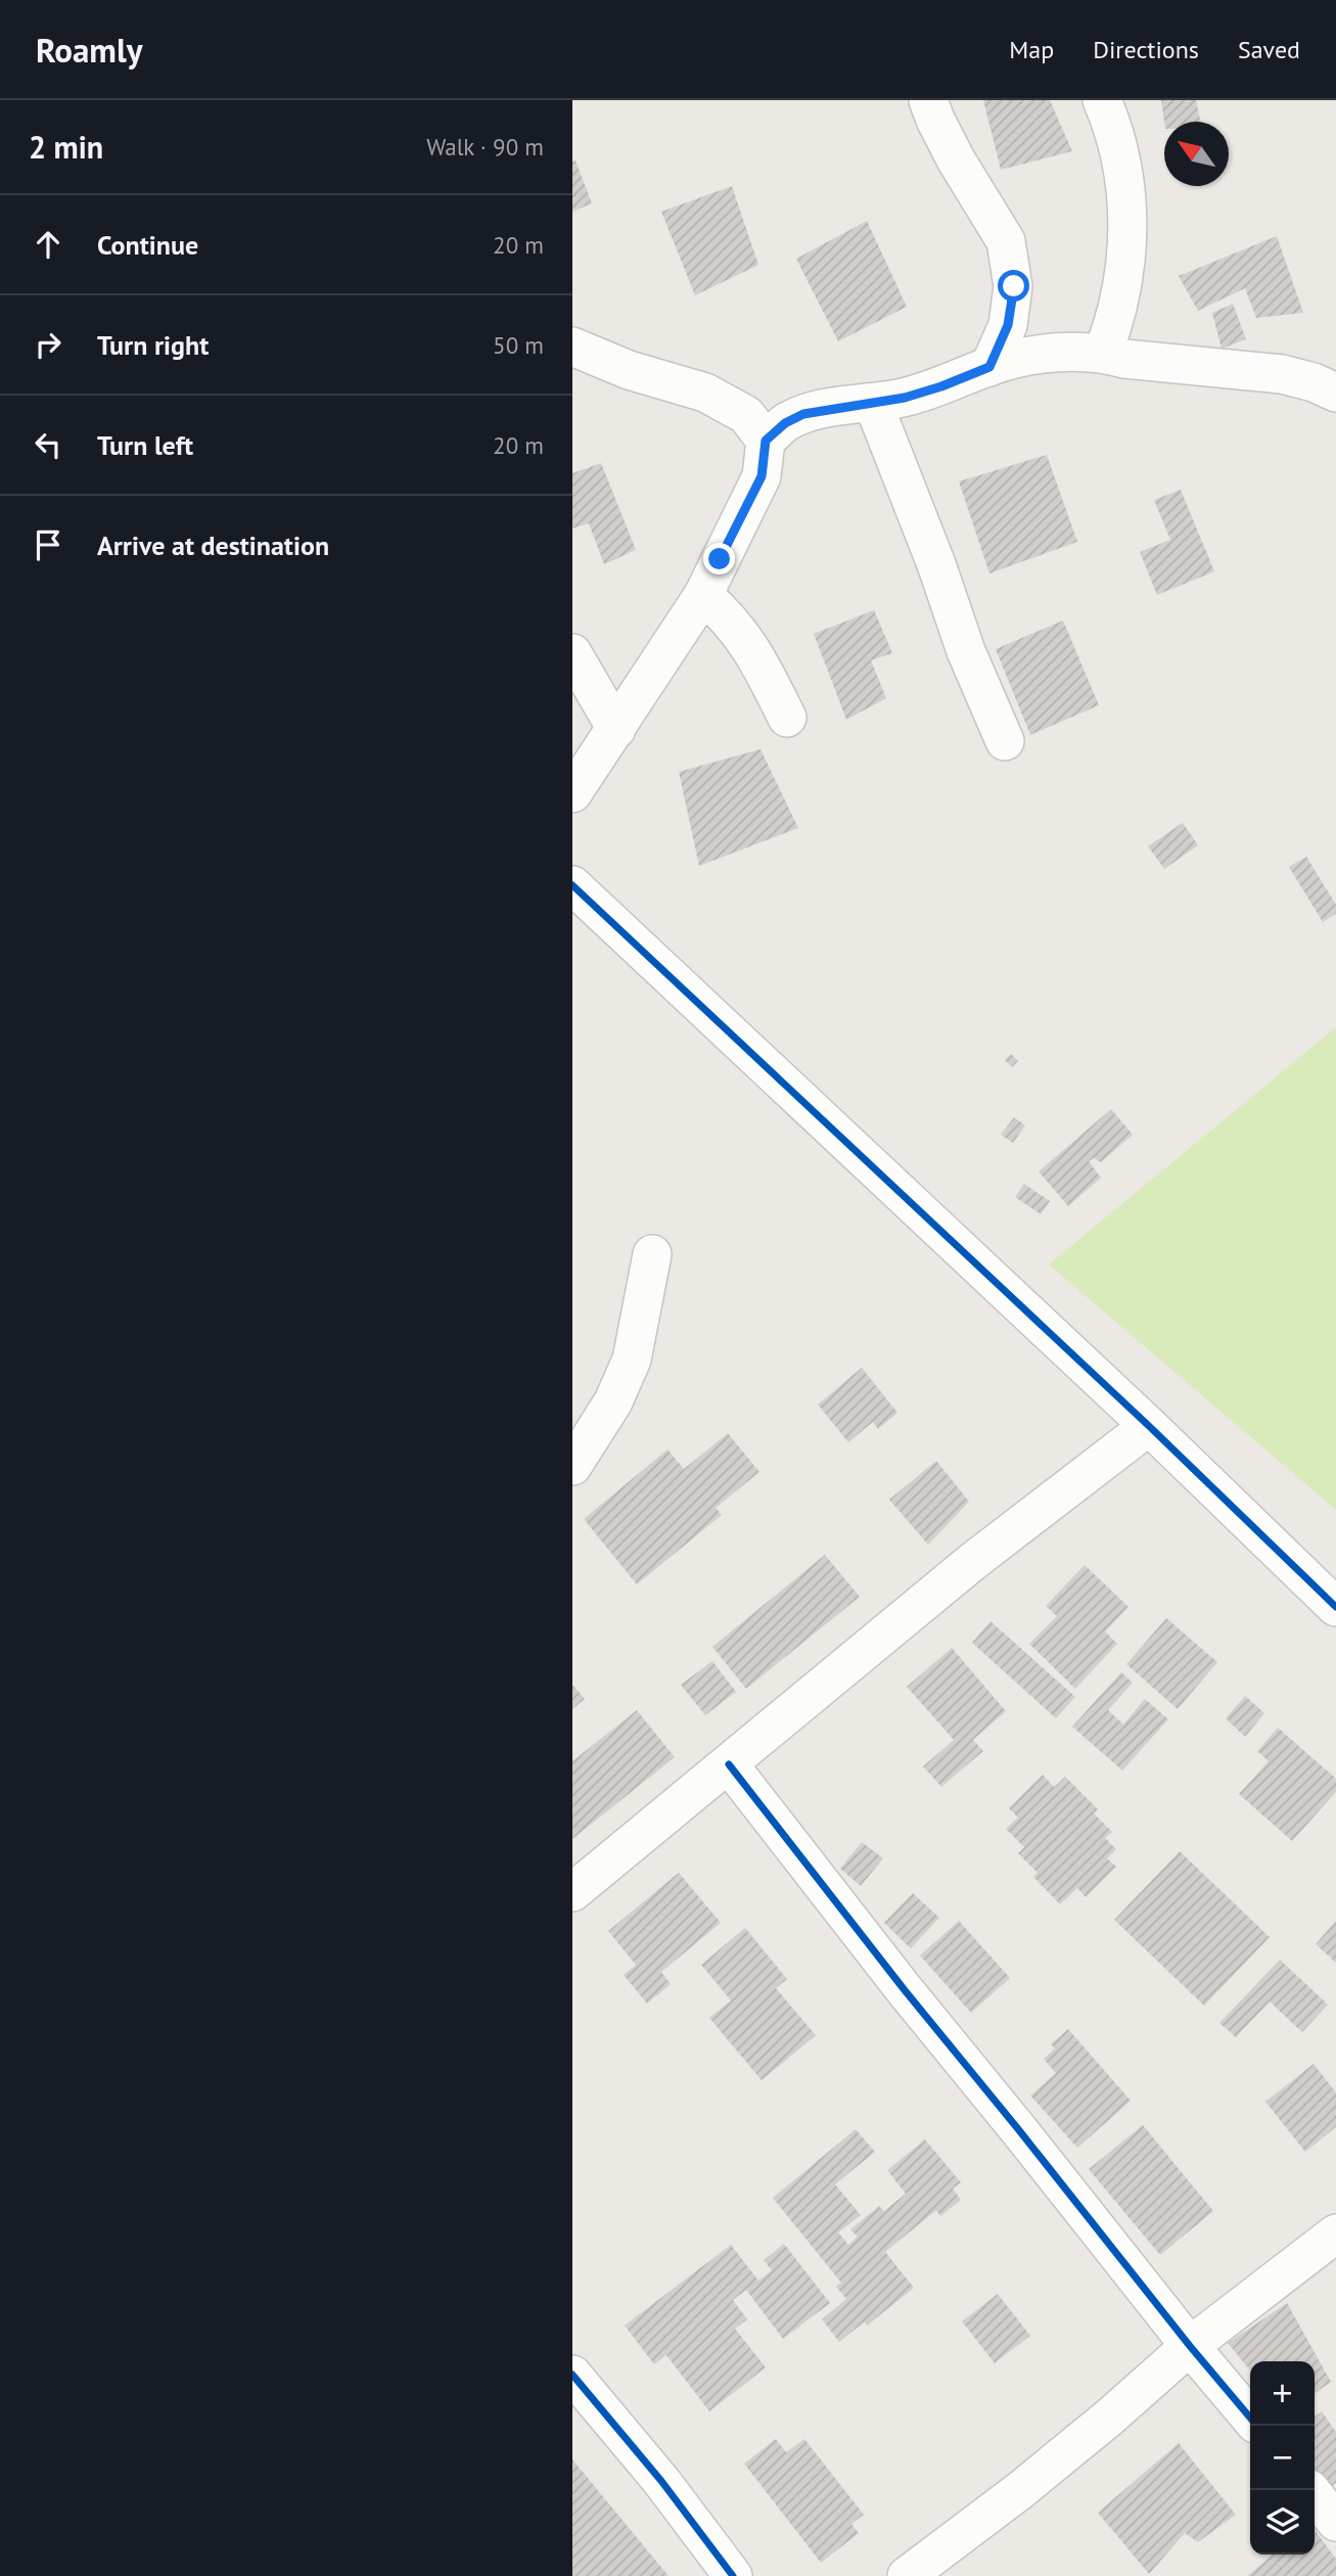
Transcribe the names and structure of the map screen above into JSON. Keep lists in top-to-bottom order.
{
  "north": "top left",
  "page": {
    "header": "Roamly",
    "nav": ["Map", "Directions", "Saved"],
    "heading": ["2 min", "Walk · 90 m"],
    "list": [
      ["Continue", "20 m"],
      ["Turn right", "50 m"],
      ["Turn left", "20 m"],
      "Arrive at destination"
    ],
    "map_buttons": ["+", "−"]
  }
}
